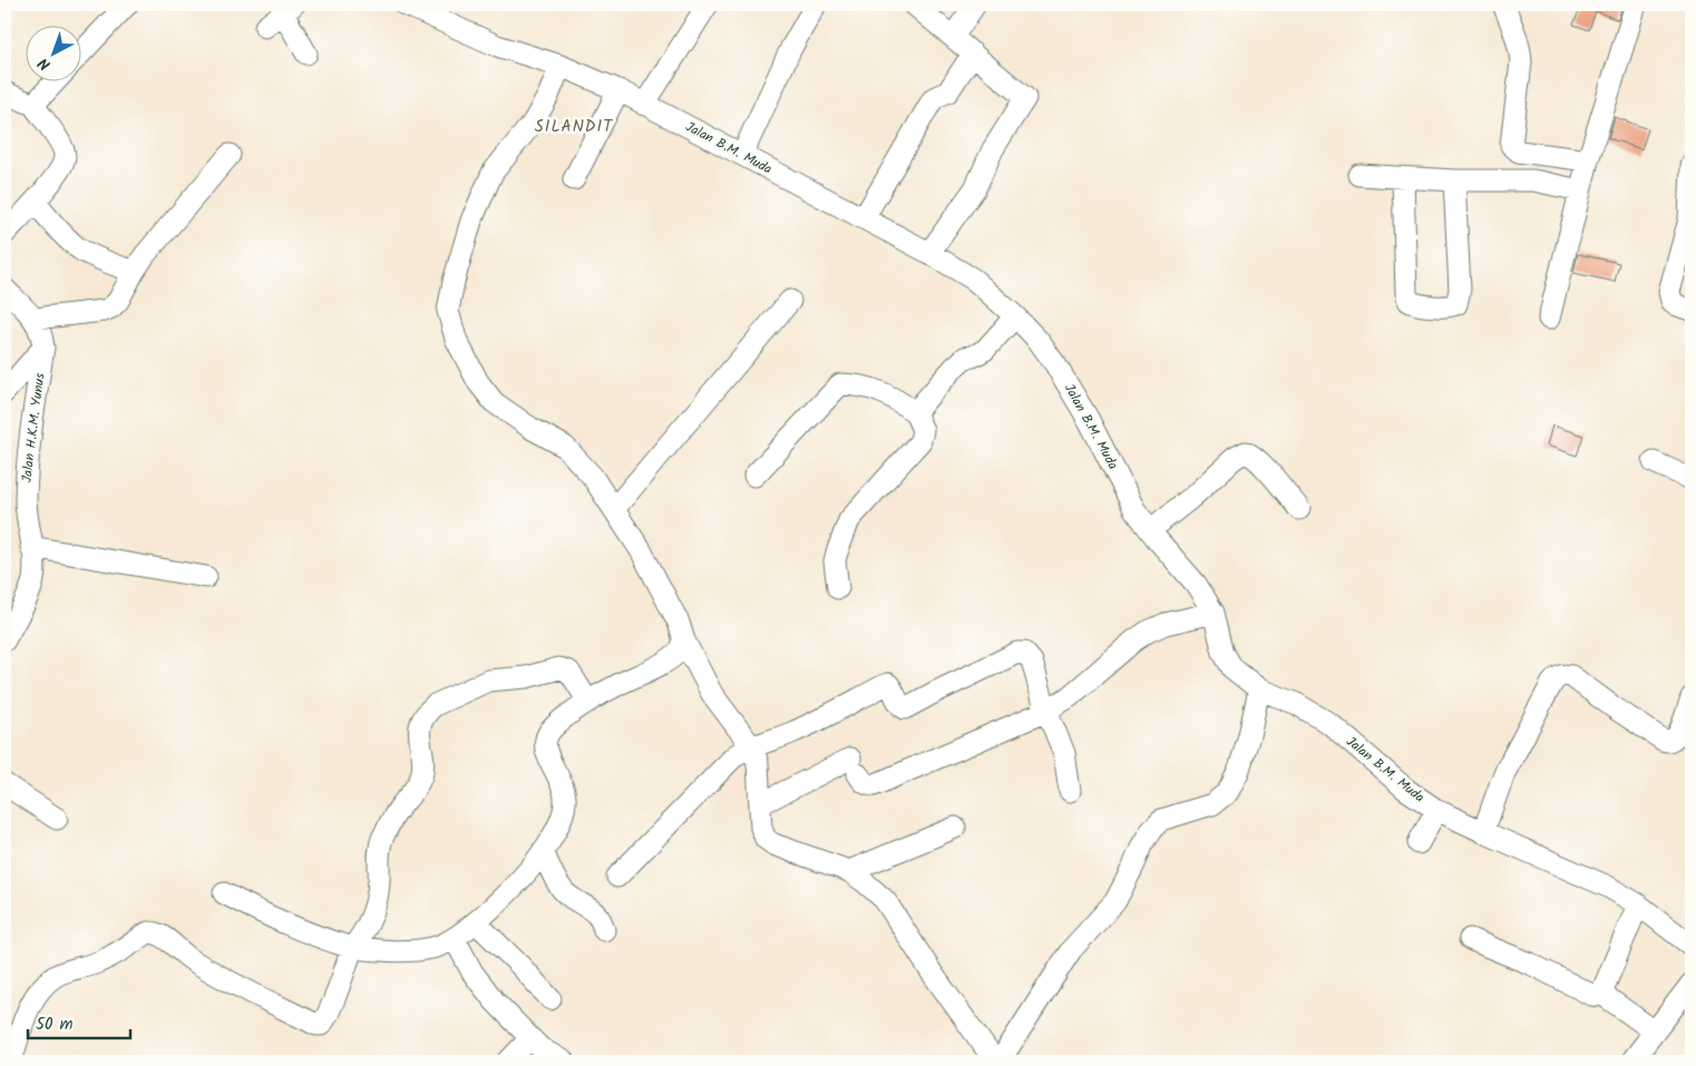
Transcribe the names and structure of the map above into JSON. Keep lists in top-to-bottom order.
{
  "streets": {
    "street": ["Jalan B.M. Muda", "Jalan H.K.M. Yunus"]
  },
  "districts": ["SILANDIT"],
  "scale_bar": "50 m",
  "north": "bottom left"
}
